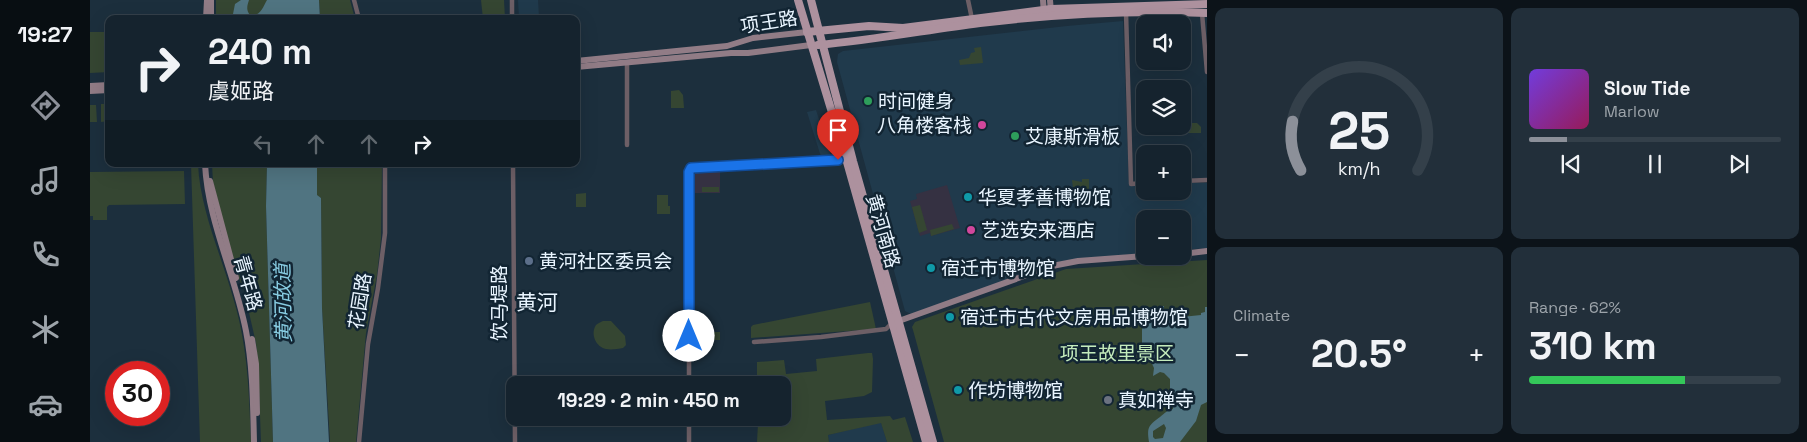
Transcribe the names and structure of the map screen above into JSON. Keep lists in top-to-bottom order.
{
  "streets": {
    "main road": ["项王路", "黄河南路"],
    "street": ["青年路", "花园路", "饮马堤路"]
  },
  "crossings": [
    ["项王路", "黄河南路"]
  ],
  "districts": ["黄河"],
  "water": ["黄河故道"],
  "parks": ["项王故里景区"],
  "places": [
    "时间健身",
    "八角楼客栈",
    "艾康斯滑板",
    "华夏孝善博物馆",
    "艺选安来酒店",
    "黄河社区委员会",
    "宿迁市博物馆",
    "宿迁市古代文房用品博物馆",
    "作坊博物馆",
    "真如禅寺"
  ],
  "page": {
    "tabs": "19:27",
    "map_buttons": ["+", "−"],
    "turn": ["240 m", "虞姬路"],
    "song": ["Slow Tide", "Marlow"],
    "tile": [
      "Climate",
      ["Range · 62%", "310 km"]
    ],
    "heat": ["−", "20.5°", "+"],
    "limit": "30",
    "trip": "19:29 · 2 min · 450 m",
    "gauge": ["25", "km/h"]
  }
}
